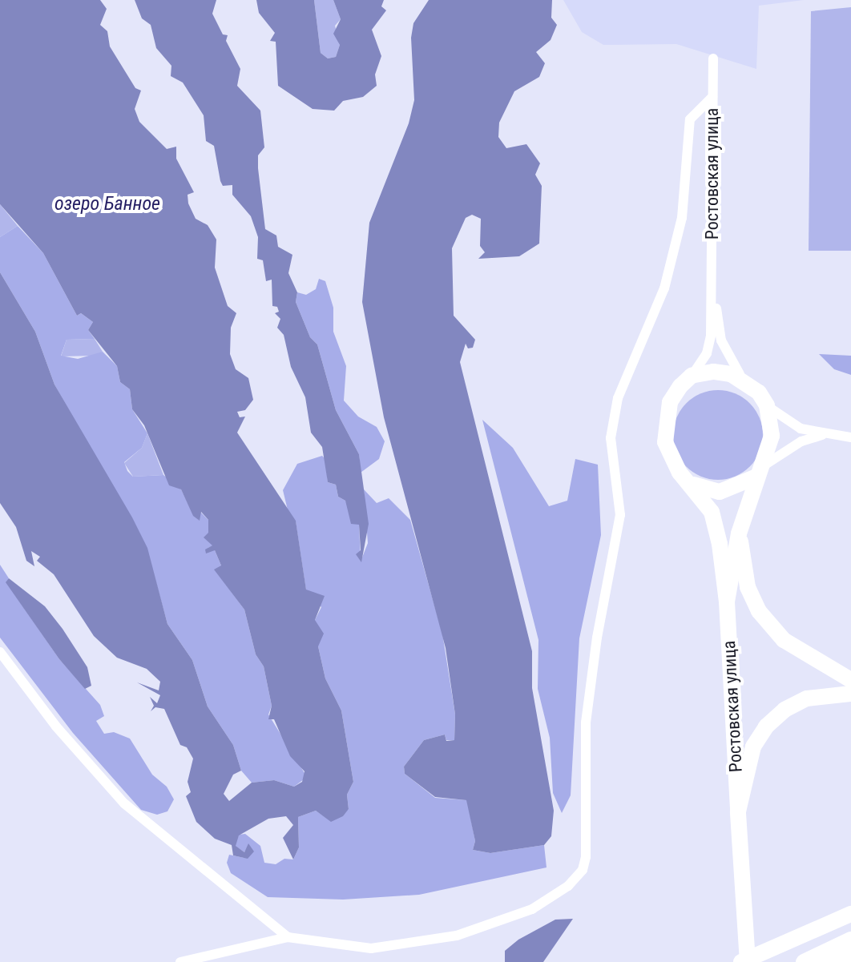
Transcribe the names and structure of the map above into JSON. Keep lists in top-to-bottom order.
{
  "streets": {
    "main road": ["Ростовская улица"]
  },
  "water": ["озеро Банное"]
}
